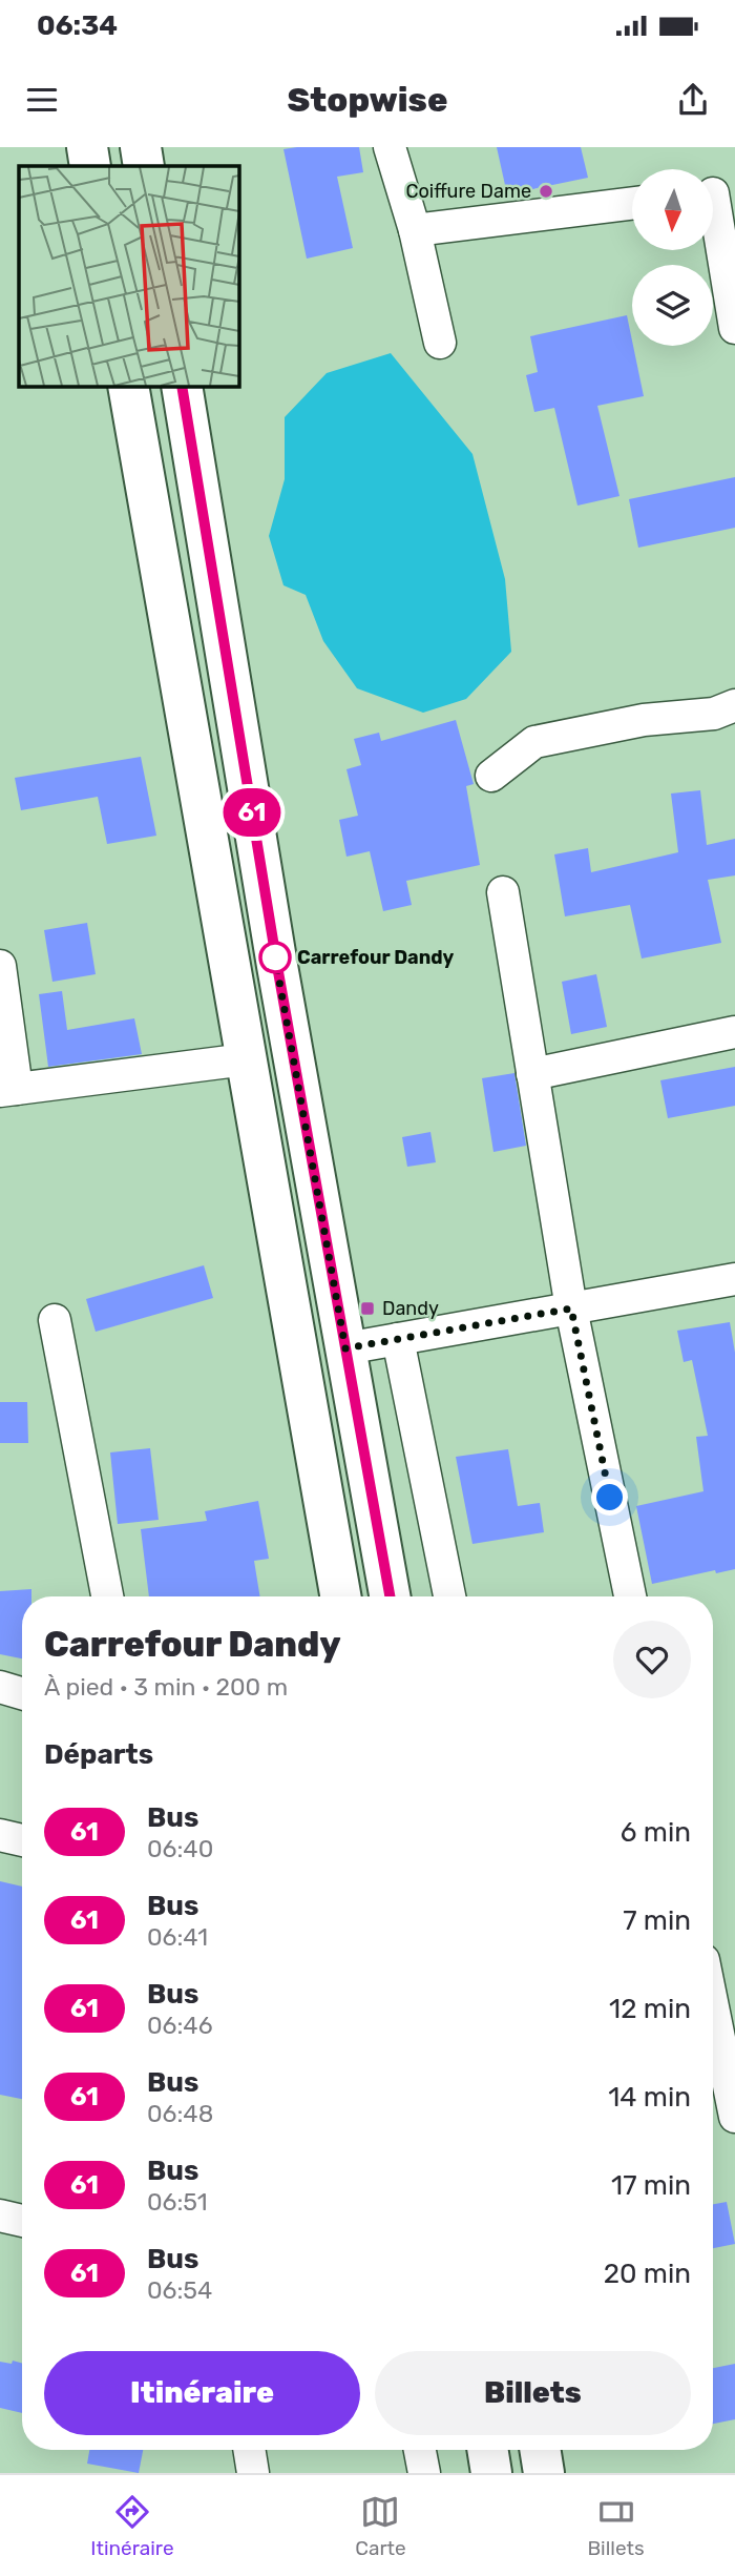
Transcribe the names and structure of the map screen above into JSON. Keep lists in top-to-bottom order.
{
  "places": {
    "other": ["Coiffure Dame", "Carrefour Dandy"],
    "transit": ["Dandy"]
  },
  "lines": ["bus line 61"],
  "north": "bottom",
  "page": {
    "status": "06:34",
    "header": "Stopwise",
    "on_map": "61",
    "heading": [
      ["Carrefour Dandy", "À pied · 3 min · 200 m"],
      "Départs"
    ],
    "list": [
      {
        "mark": "61",
        "name": "Bus",
        "note": "06:40",
        "value": "6 min"
      },
      {
        "mark": "61",
        "name": "Bus",
        "note": "06:41",
        "value": "7 min"
      },
      {
        "mark": "61",
        "name": "Bus",
        "note": "06:46",
        "value": "12 min"
      },
      {
        "mark": "61",
        "name": "Bus",
        "note": "06:48",
        "value": "14 min"
      },
      {
        "mark": "61",
        "name": "Bus",
        "note": "06:51",
        "value": "17 min"
      },
      {
        "mark": "61",
        "name": "Bus",
        "note": "06:54",
        "value": "20 min"
      }
    ],
    "buttons": ["Itinéraire", "Billets"],
    "tabs": ["Itinéraire", "Carte", "Billets"]
  }
}
